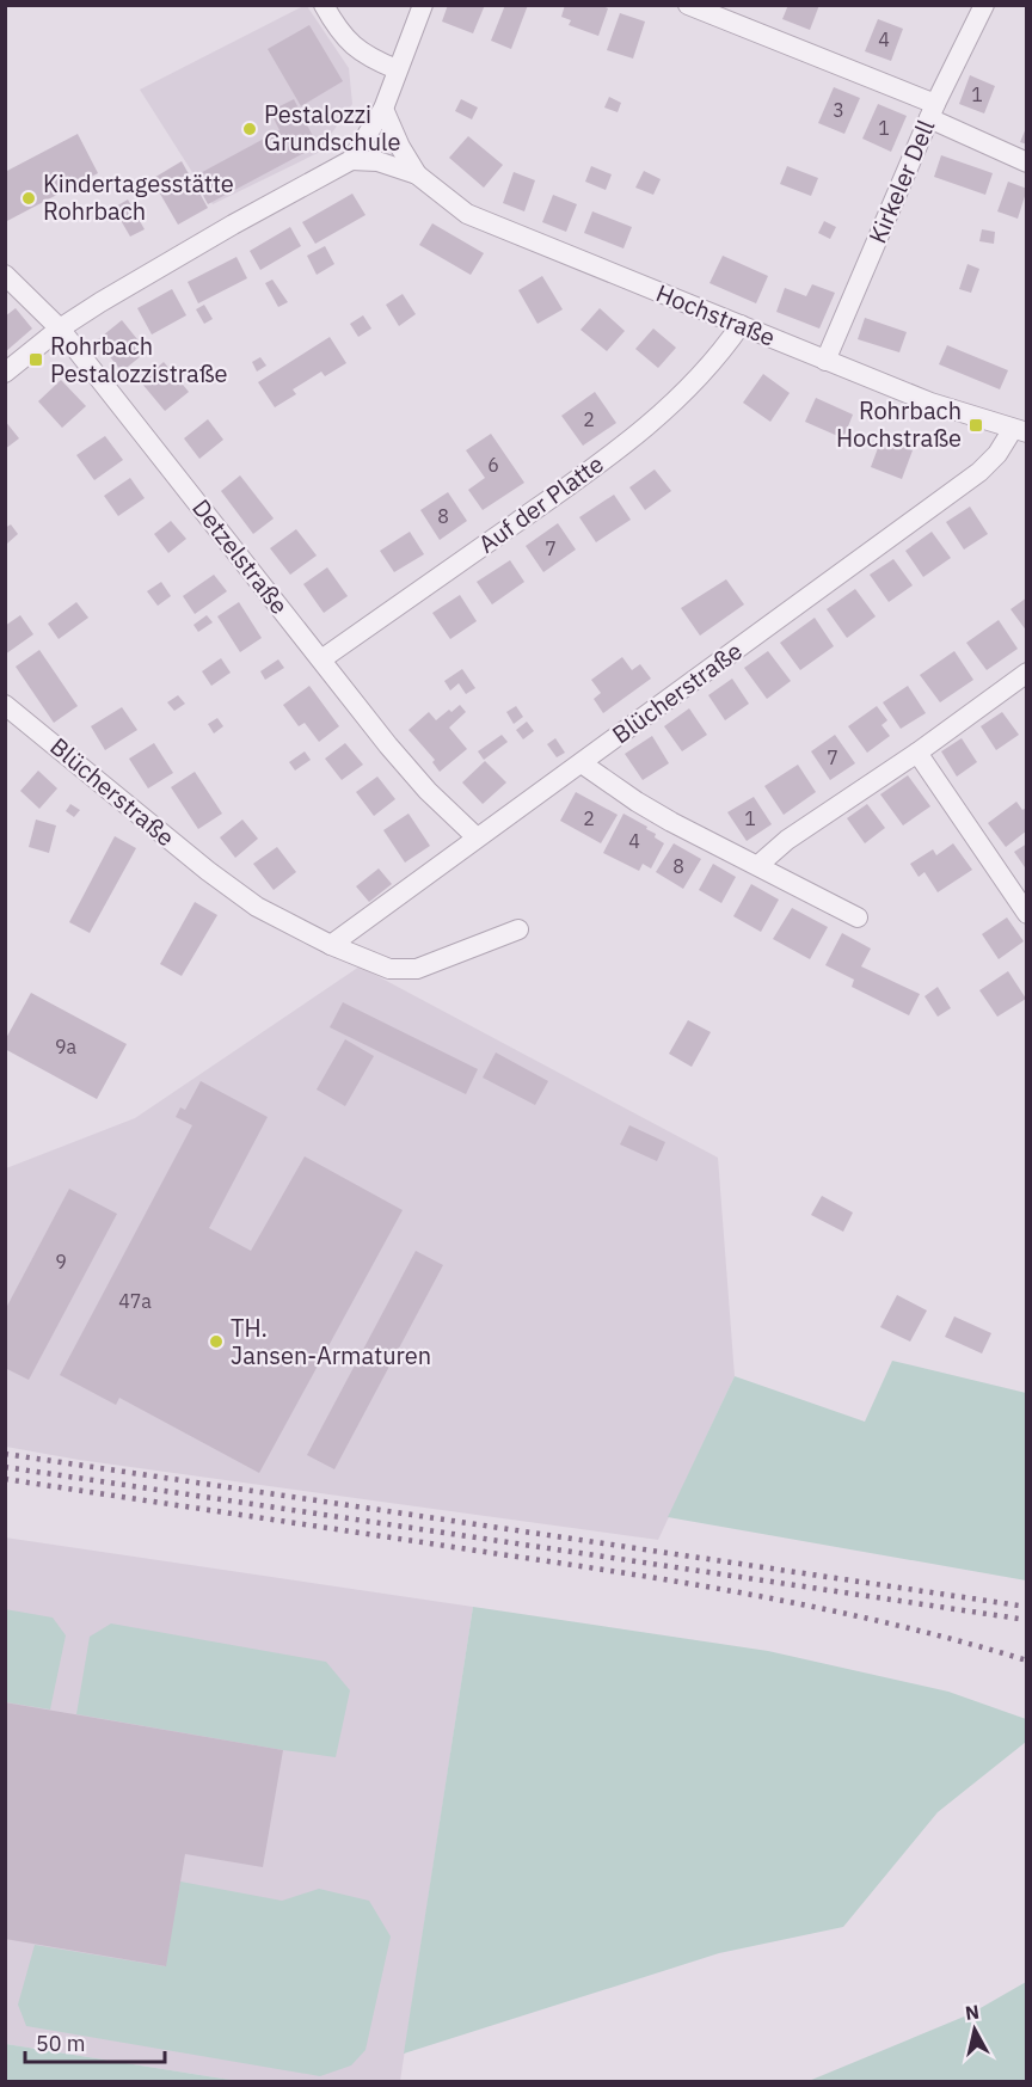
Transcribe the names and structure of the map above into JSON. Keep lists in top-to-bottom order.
{
  "streets": {
    "street": [
      "Kirkeler Dell",
      "Hochstraße",
      "Auf der Platte",
      "Detzelstraße",
      "Blücherstraße"
    ]
  },
  "crossings": [
    ["Kirkeler Dell", "Hochstraße"],
    ["Hochstraße", "Auf der Platte"],
    ["Hochstraße", "Blücherstraße"],
    ["Auf der Platte", "Detzelstraße"],
    ["Detzelstraße", "Blücherstraße"]
  ],
  "places": {
    "other": ["Pestalozzi Grundschule", "Kindertagesstätte Rohrbach", "TH. Jansen-Armaturen"],
    "transit": ["Rohrbach Pestalozzistraße", "Rohrbach Hochstraße"]
  },
  "house_numbers": [
    "4",
    "1",
    "3",
    "1",
    "2",
    "6",
    "8",
    "7",
    "7",
    "2",
    "1",
    "4",
    "8",
    "9a",
    "9",
    "47a"
  ],
  "scale_bar": "50 m",
  "north": "top"
}
